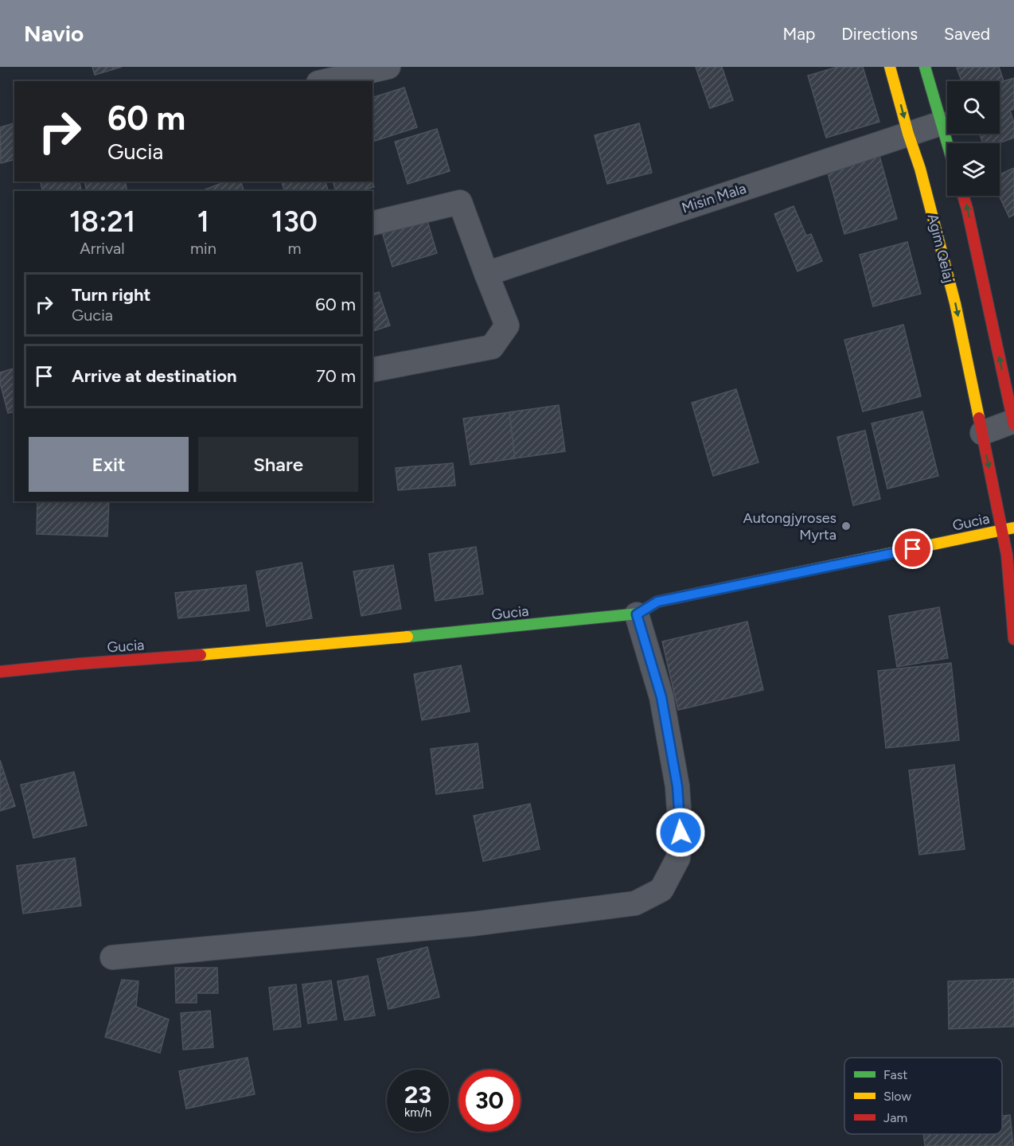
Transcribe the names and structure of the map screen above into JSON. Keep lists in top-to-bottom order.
{
  "streets": {
    "street": ["Misin Mala", "Agim Qelaj", "Gucia"]
  },
  "crossings": [
    ["Misin Mala", "Agim Qelaj"],
    ["Agim Qelaj", "Gucia"]
  ],
  "places": ["Autongjyroses Myrta"],
  "legend": ["Fast", "Slow", "Jam"],
  "page": {
    "header": "Navio",
    "nav": ["Map", "Directions", "Saved"],
    "turn": ["60 m", "Gucia"],
    "eta": [
      "18:21",
      "Arrival",
      "1",
      "min",
      "130",
      "m"
    ],
    "list": [
      {
        "name": "Turn right",
        "note": "Gucia",
        "value": "60 m"
      },
      {
        "name": "Arrive at destination",
        "value": "70 m"
      }
    ],
    "buttons": ["Exit", "Share"],
    "speed": "23 km/h",
    "limit": "30"
  }
}
